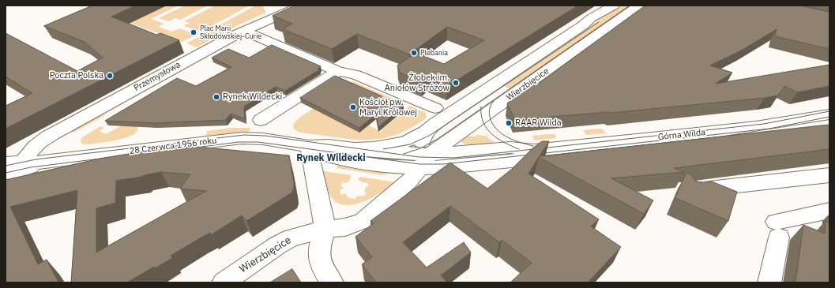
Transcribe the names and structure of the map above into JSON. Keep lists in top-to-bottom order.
{
  "streets": {
    "street": [
      "Przemysłowa",
      "Wierzbięcice",
      "Górna Wilda",
      "28 Czerwca 1956 roku"
    ]
  },
  "crossings": [
    ["Przemysłowa", "28 Czerwca 1956 roku"],
    ["Wierzbięcice", "Górna Wilda"],
    ["Wierzbięcice", "28 Czerwca 1956 roku"],
    ["Górna Wilda", "28 Czerwca 1956 roku"]
  ],
  "districts": ["Rynek Wildecki"],
  "places": [
    "Plac Marii Skłodowskiej-Curie",
    "Plebania",
    "Poczta Polska",
    "Żłobek im. Aniołów Stróżów",
    "Rynek Wildecki",
    "Kościół pw. Maryi Królowej",
    "RAAR Wilda"
  ]
}
